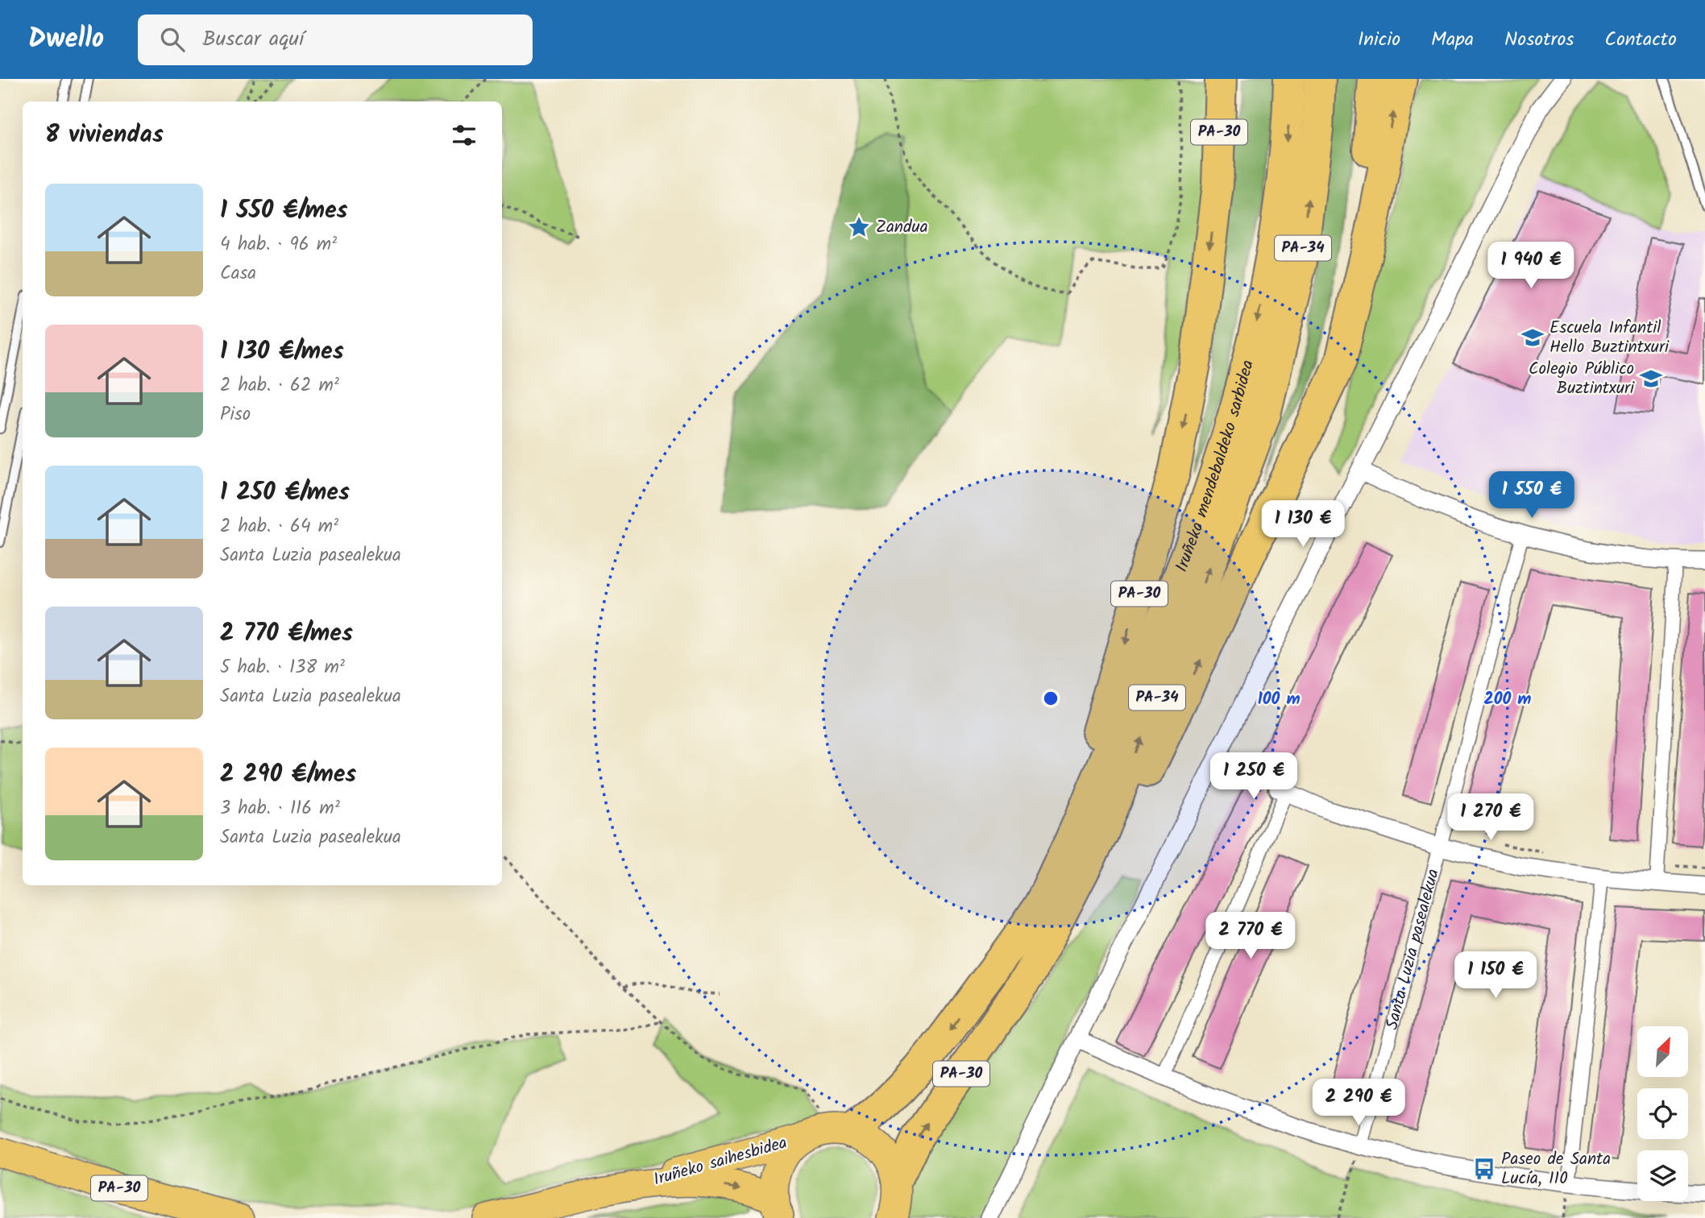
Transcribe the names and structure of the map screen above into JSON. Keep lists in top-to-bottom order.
{
  "streets": {
    "highway": [
      "PA-30",
      "PA-34",
      "Iruñeko mendebaldeko sarbidea",
      "Iruñeko saihesbidea"
    ],
    "street": ["Santa Luzia pasealekua"]
  },
  "crossings": [
    ["PA-30", "Iruñeko mendebaldeko sarbidea"],
    ["PA-30", "Iruñeko saihesbidea"]
  ],
  "places": {
    "place": ["Zandua"],
    "school or university": ["Escuela Infantil Hello Buztintxuri", "Colegio Público Buztintxuri"],
    "bus stop": ["Paseo de Santa Lucía, 110"]
  },
  "north": "top right",
  "page": {
    "header": "Dwello",
    "search": "Buscar aquí",
    "nav": [
      "Inicio",
      "Mapa",
      "Nosotros",
      "Contacto"
    ],
    "heading": "8 viviendas",
    "list": [
      {
        "name": "1 550 €/mes",
        "note": "4 hab. · 96 m² · Casa"
      },
      {
        "name": "1 130 €/mes",
        "note": "2 hab. · 62 m² · Piso"
      },
      {
        "name": "1 250 €/mes",
        "note": "2 hab. · 64 m² · Santa Luzia pasealekua"
      },
      {
        "name": "2 770 €/mes",
        "note": "5 hab. · 138 m² · Santa Luzia pasealekua"
      },
      {
        "name": "2 290 €/mes",
        "note": "3 hab. · 116 m² · Santa Luzia pasealekua"
      }
    ],
    "price": [
      "1 940 €",
      "1 550 €",
      "1 130 €",
      "1 250 €",
      "1 270 €",
      "2 770 €",
      "1 150 €",
      "2 290 €"
    ]
  },
  "rings": ["100 m", "200 m"]
}
